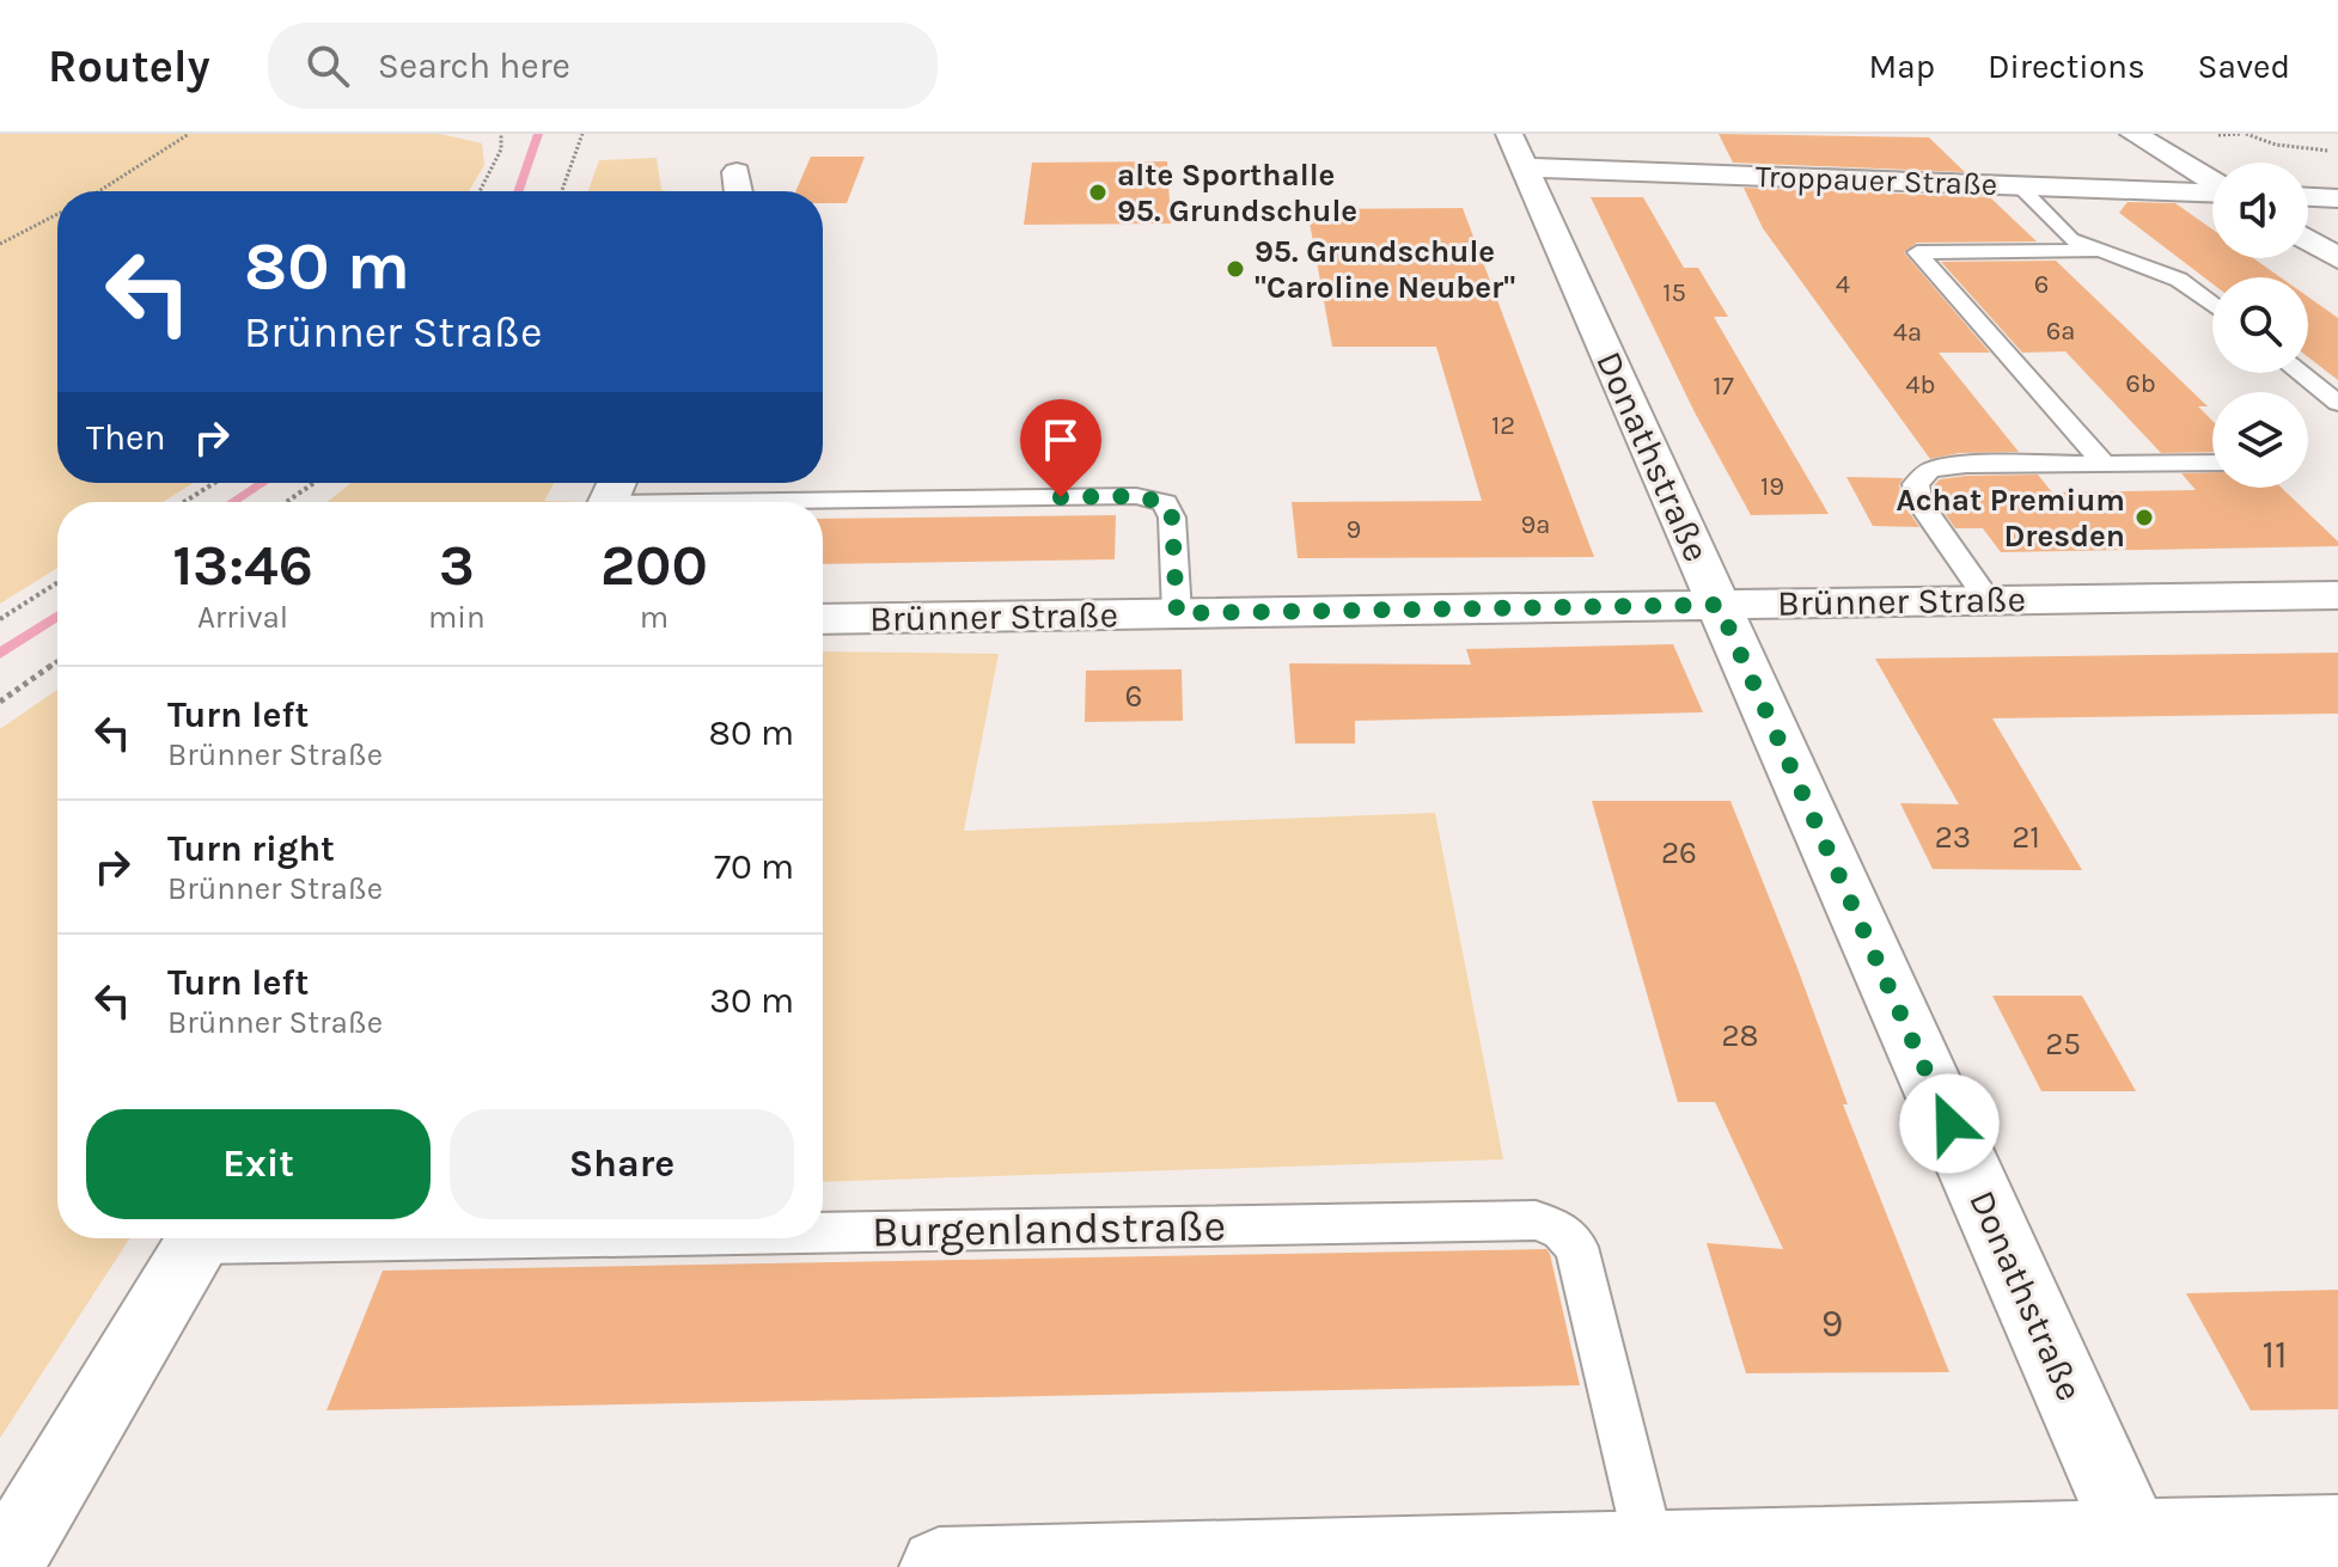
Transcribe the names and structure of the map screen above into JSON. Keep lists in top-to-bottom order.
{
  "streets": {
    "street": ["Troppauer Straße", "Donathstraße", "Brünner Straße"],
    "lane": ["Burgenlandstraße"]
  },
  "crossings": [
    ["Troppauer Straße", "Donathstraße"],
    ["Donathstraße", "Brünner Straße"]
  ],
  "places": ["alte Sporthalle 95. Grundschule", "95. Grundschule \"Caroline Neuber\"", "Achat Premium Dresden"],
  "house_numbers": [
    "4",
    "6",
    "15",
    "6a",
    "4a",
    "6b",
    "4b",
    "17",
    "12",
    "19",
    "9a",
    "9",
    "6",
    "23",
    "21",
    "26",
    "28",
    "25",
    "9",
    "11"
  ],
  "page": {
    "header": "Routely",
    "search": "Search here",
    "nav": ["Map", "Directions", "Saved"],
    "turn": ["80 m", "Brünner Straße"],
    "then": "Then",
    "eta": [
      "13:46",
      "Arrival",
      "3",
      "min",
      "200",
      "m"
    ],
    "list": [
      {
        "name": "Turn left",
        "note": "Brünner Straße",
        "value": "80 m"
      },
      {
        "name": "Turn right",
        "note": "Brünner Straße",
        "value": "70 m"
      },
      {
        "name": "Turn left",
        "note": "Brünner Straße",
        "value": "30 m"
      }
    ],
    "buttons": ["Exit", "Share"]
  }
}
